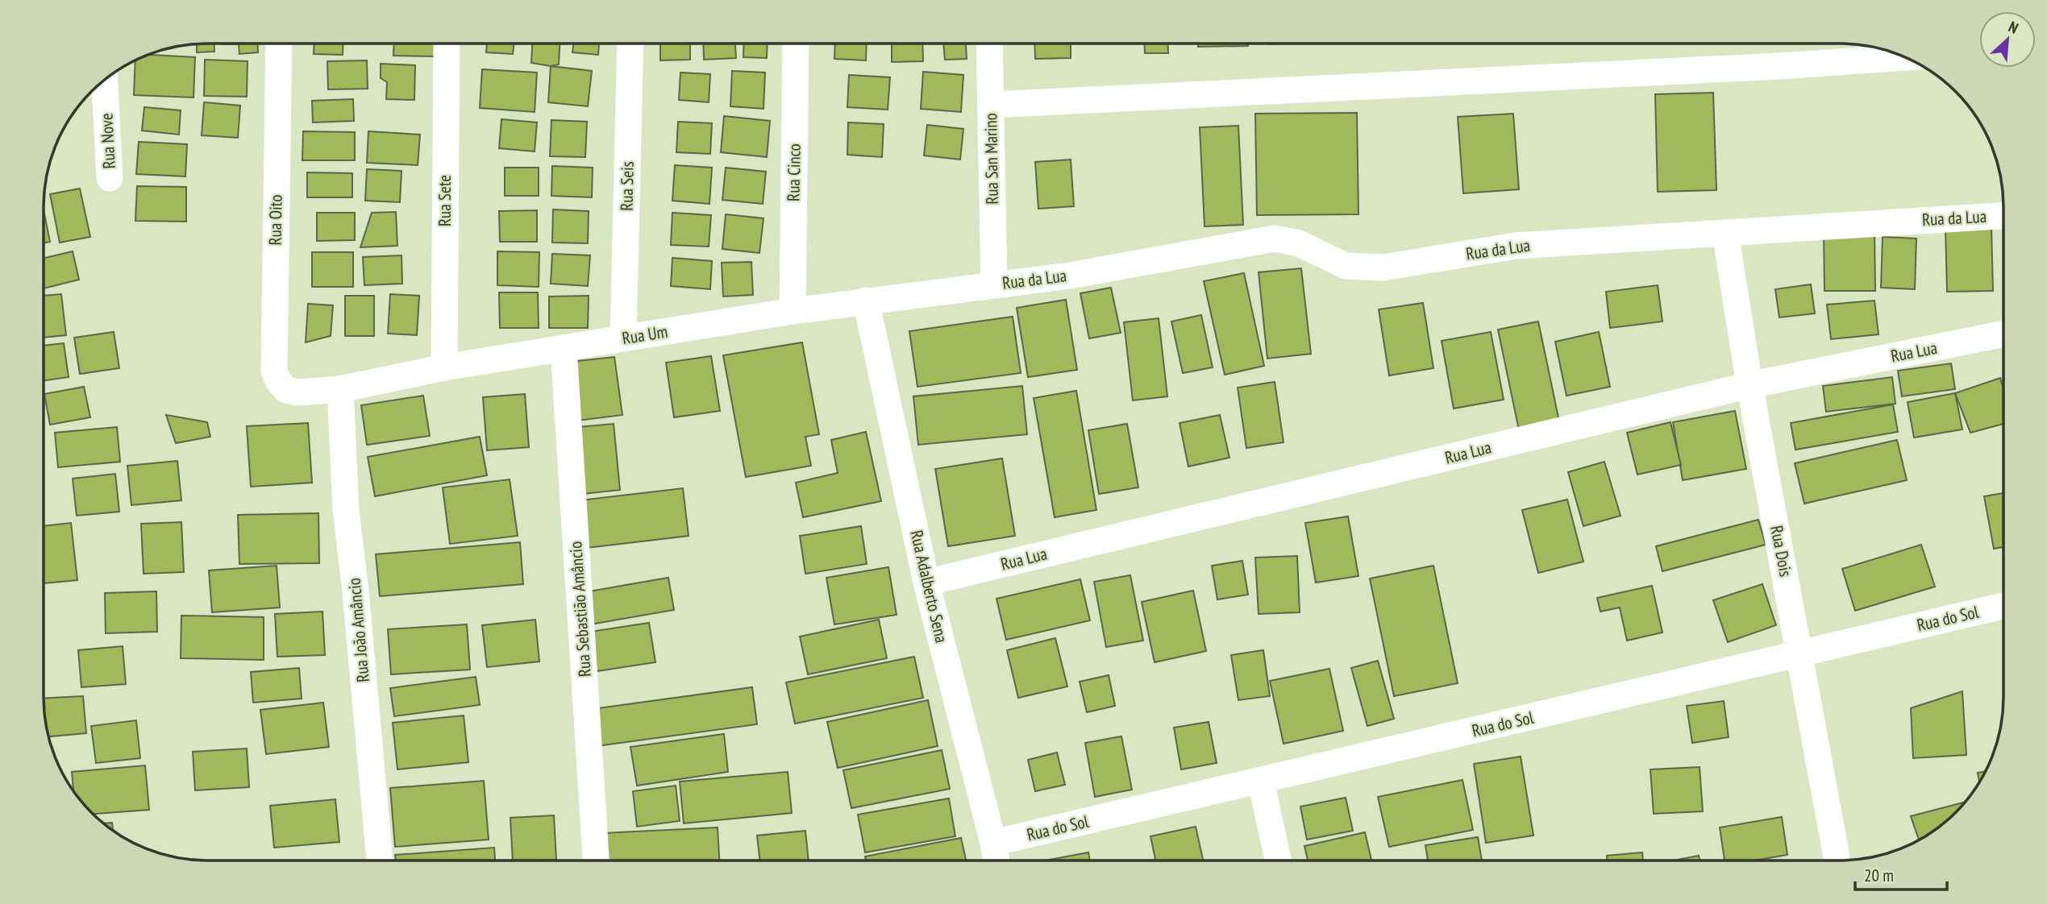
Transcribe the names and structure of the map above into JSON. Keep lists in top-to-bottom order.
{
  "streets": {
    "street": [
      "Rua Nove",
      "Rua San Marino",
      "Rua Cinco",
      "Rua Seis",
      "Rua Sete",
      "Rua da Lua",
      "Rua Oito",
      "Rua Um",
      "Rua Lua",
      "Rua Dois",
      "Rua Adalberto Sena",
      "Rua Sebastião Amâncio",
      "Rua do Sol",
      "Rua João Amâncio"
    ]
  },
  "crossings": [
    ["Rua San Marino", "Rua da Lua"],
    ["Rua San Marino", "Rua Um"],
    ["Rua Cinco", "Rua Um"],
    ["Rua Seis", "Rua Um"],
    ["Rua Sete", "Rua Um"],
    ["Rua da Lua", "Rua Um"],
    ["Rua da Lua", "Rua Dois"],
    ["Rua Oito", "Rua Um"],
    ["Rua Um", "Rua Adalberto Sena"],
    ["Rua Um", "Rua Sebastião Amâncio"],
    ["Rua Um", "Rua João Amâncio"],
    ["Rua Lua", "Rua Dois"],
    ["Rua Lua", "Rua Adalberto Sena"],
    ["Rua Dois", "Rua do Sol"],
    ["Rua Adalberto Sena", "Rua do Sol"]
  ],
  "scale_bar": "20 m",
  "north": "top right"
}
